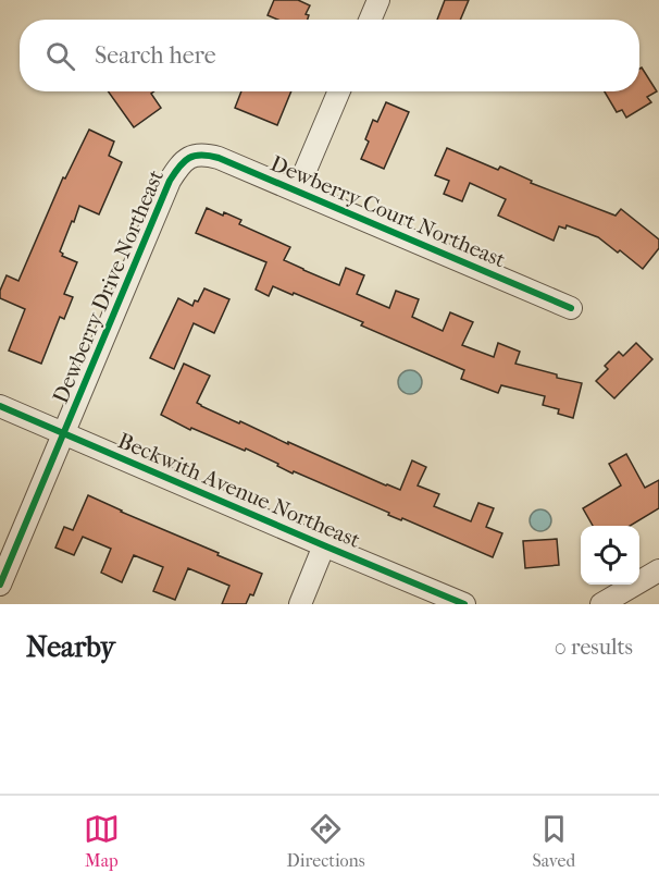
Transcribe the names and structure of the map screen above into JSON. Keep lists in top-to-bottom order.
{
  "streets": {
    "street": ["Dewberry Court Northeast", "Dewberry Drive Northeast", "Beckwith Avenue Northeast"]
  },
  "crossings": [
    ["Dewberry Court Northeast", "Dewberry Drive Northeast"],
    ["Dewberry Drive Northeast", "Beckwith Avenue Northeast"]
  ],
  "page": {
    "search": "Search here",
    "heading": ["Nearby", "0 results"],
    "nav": ["Map", "Directions", "Saved"]
  }
}
